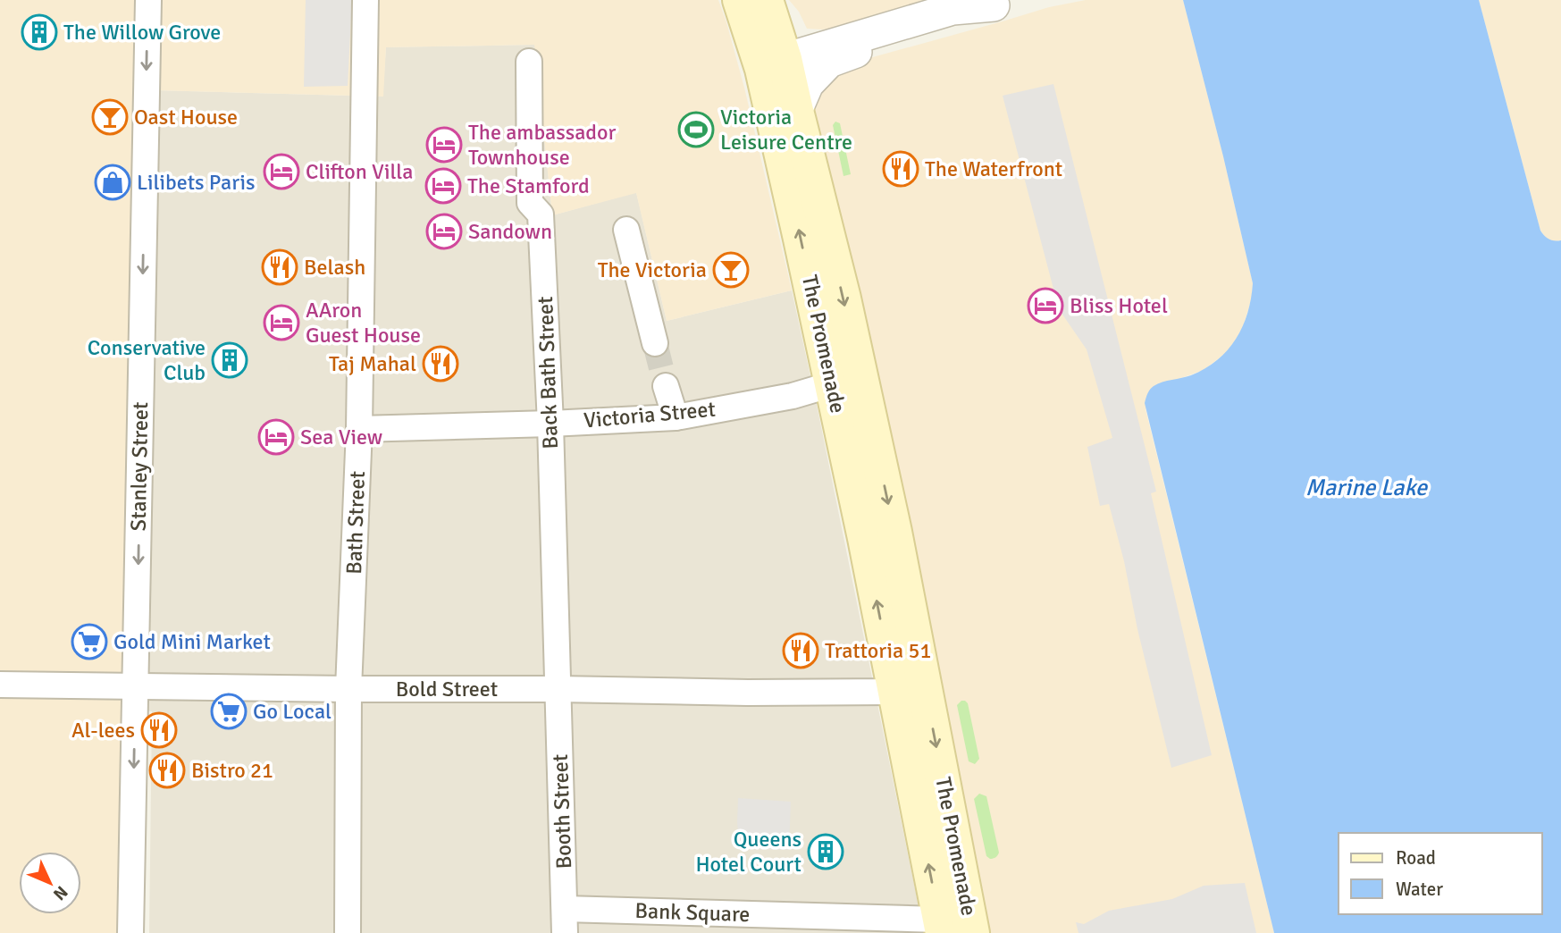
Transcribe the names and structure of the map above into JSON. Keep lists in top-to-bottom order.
{
  "streets": {
    "main road": ["The Promenade"],
    "street": [
      "Back Bath Street",
      "Victoria Street",
      "Stanley Street",
      "Bath Street",
      "Bold Street",
      "Booth Street",
      "Bank Square"
    ]
  },
  "crossings": [
    ["The Promenade", "Victoria Street"],
    ["The Promenade", "Bold Street"],
    ["The Promenade", "Bank Square"],
    ["Back Bath Street", "Victoria Street"],
    ["Back Bath Street", "Bold Street"],
    ["Back Bath Street", "Booth Street"],
    ["Victoria Street", "Bath Street"],
    ["Stanley Street", "Bold Street"],
    ["Bath Street", "Bold Street"],
    ["Bold Street", "Booth Street"],
    ["Booth Street", "Bank Square"]
  ],
  "one_way": ["Stanley Street"],
  "water": ["Marine Lake"],
  "places": {
    "building": ["The Willow Grove", "Conservative Club", "Queens Hotel Court"],
    "bar": ["Oast House", "The Victoria"],
    "sports": ["Victoria Leisure Centre"],
    "hotel": [
      "The ambassador Townhouse",
      "Clifton Villa",
      "The Stamford",
      "Sandown",
      "Bliss Hotel",
      "AAron Guest House",
      "Sea View"
    ],
    "restaurant": [
      "The Waterfront",
      "Belash",
      "Taj Mahal",
      "Trattoria 51",
      "Al-lees",
      "Bistro 21"
    ],
    "shop": ["Lilibets Paris"],
    "supermarket": ["Gold Mini Market", "Go Local"]
  },
  "legend": ["Road", "Water"],
  "north": "bottom right"
}
